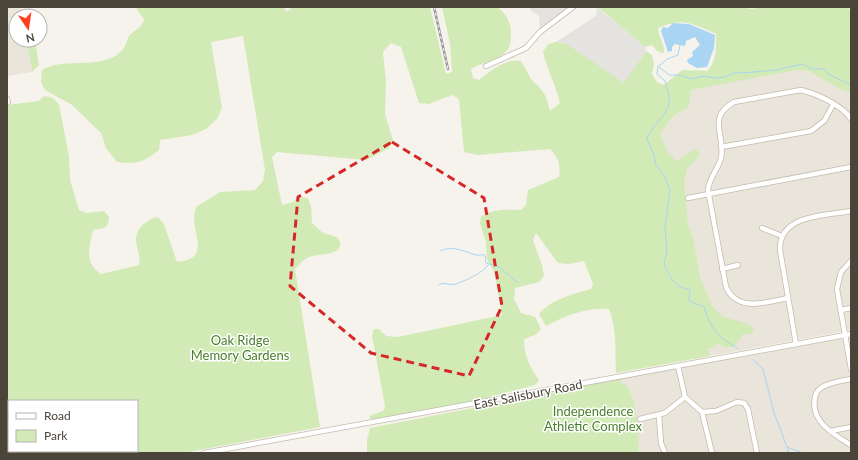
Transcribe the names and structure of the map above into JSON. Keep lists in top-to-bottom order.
{
  "streets": {
    "street": ["East Salisbury Road"]
  },
  "parks": ["Oak Ridge Memory Gardens", "Independence Athletic Complex"],
  "legend": ["Road", "Park"],
  "north": "bottom"
}
